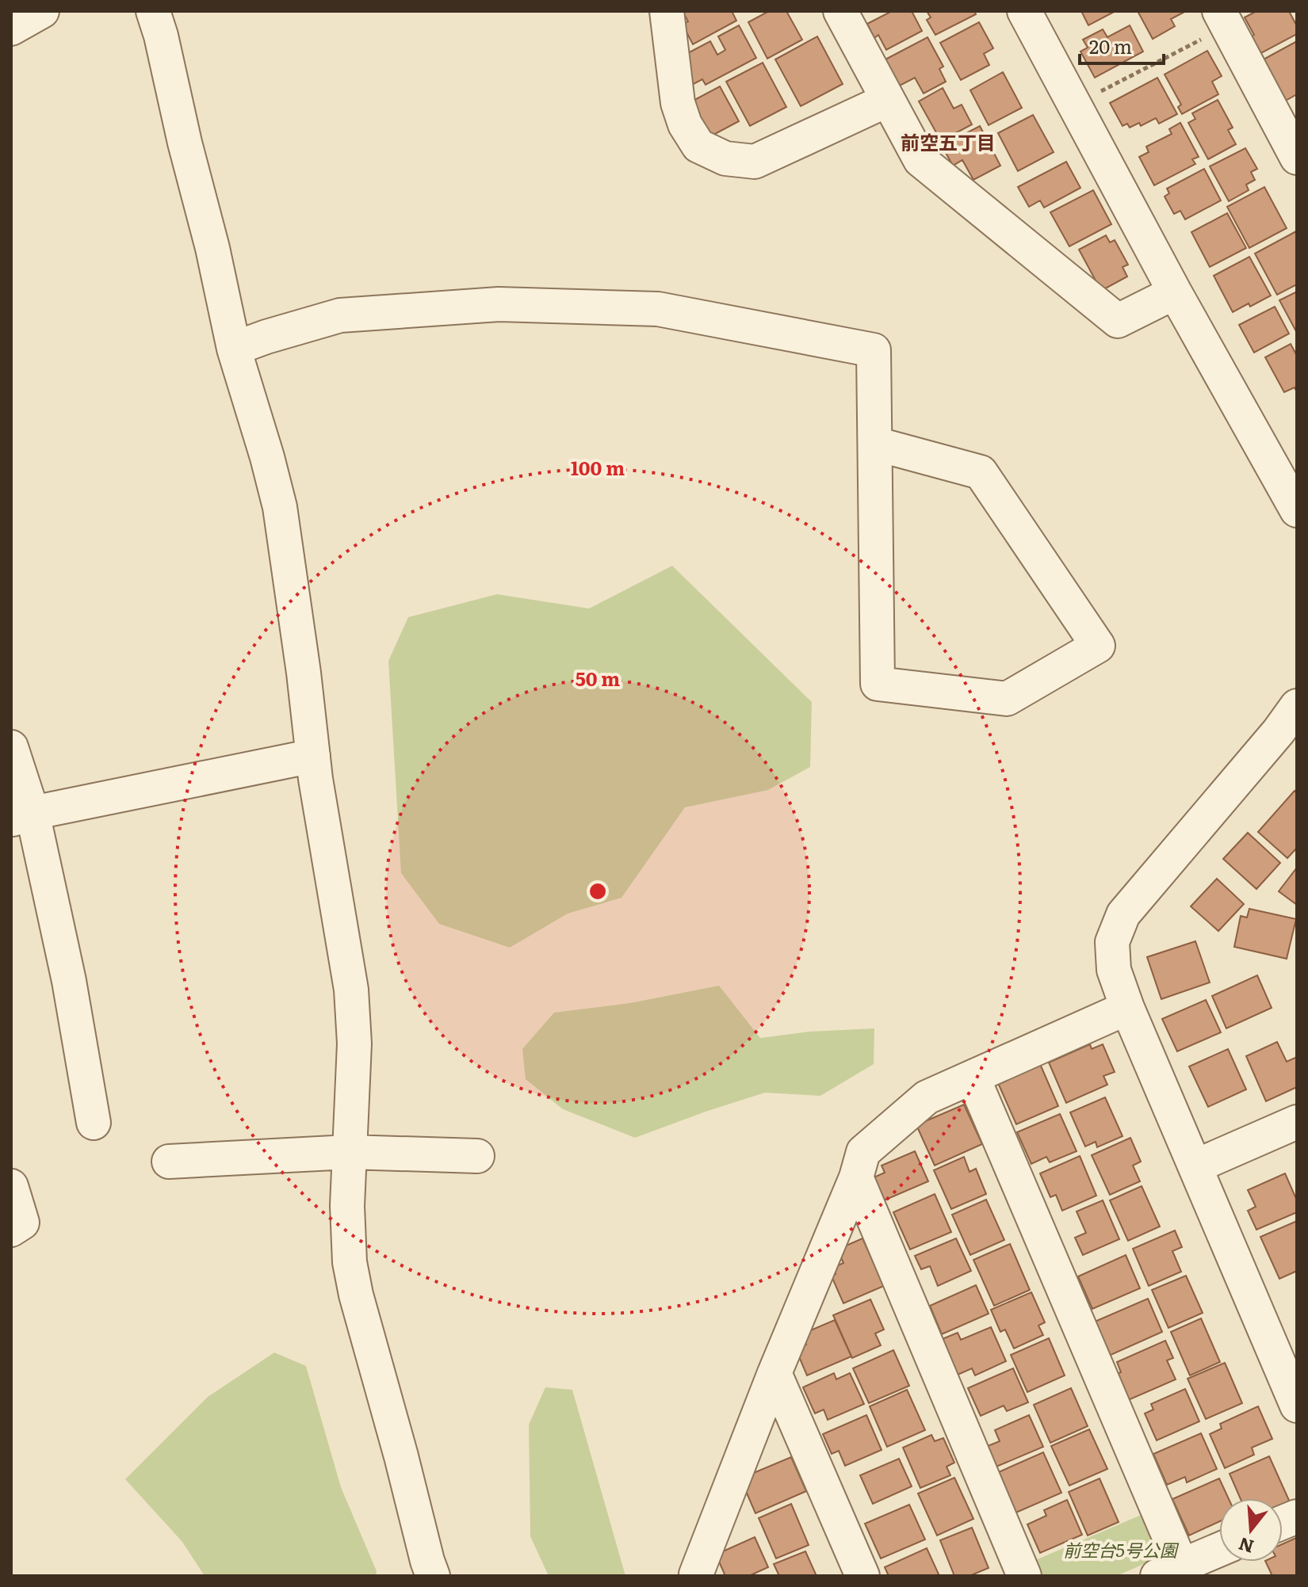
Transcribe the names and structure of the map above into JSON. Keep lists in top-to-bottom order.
{
  "districts": ["前空五丁目"],
  "parks": ["前空台5号公園"],
  "scale_bar": "20 m",
  "north": "bottom",
  "rings": ["100 m", "50 m"]
}
